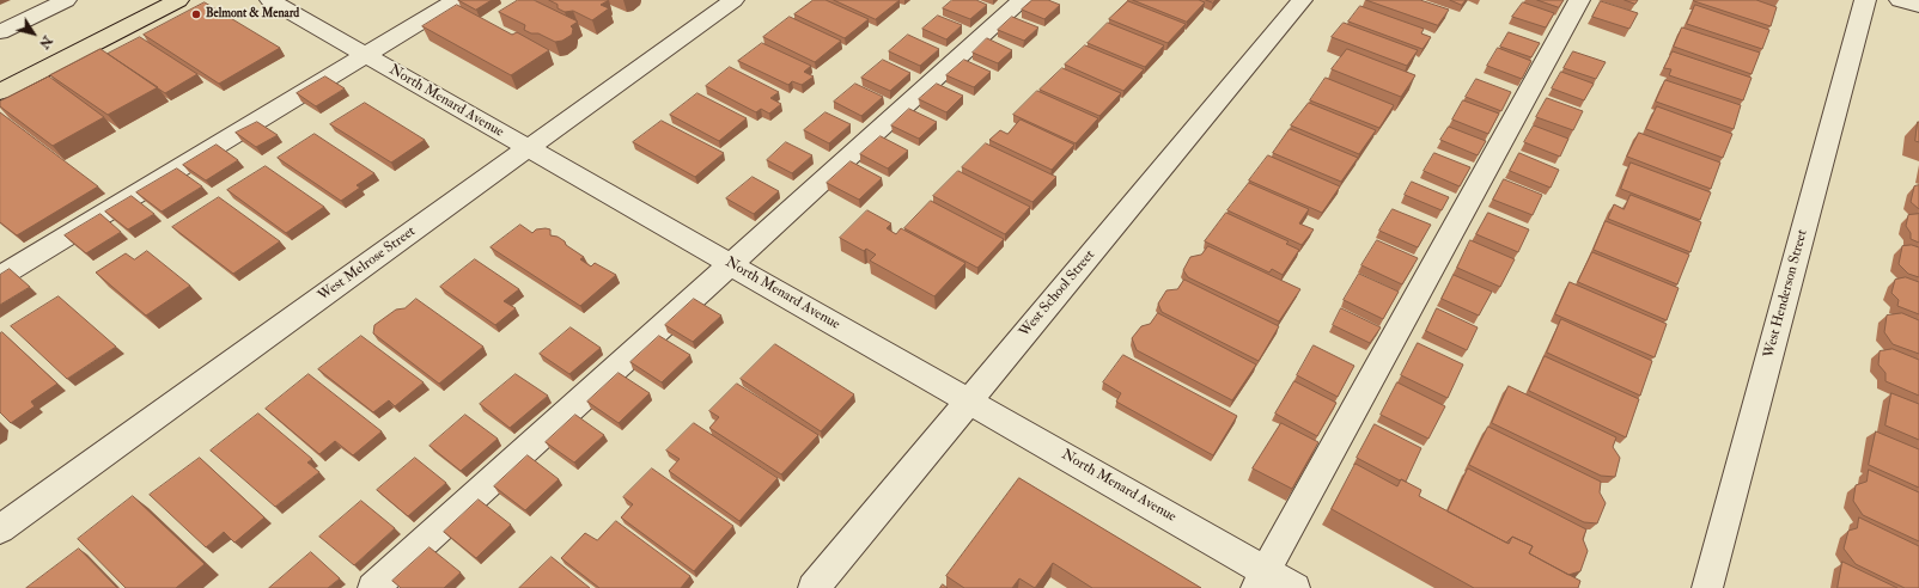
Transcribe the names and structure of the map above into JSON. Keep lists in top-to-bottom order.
{
  "streets": {
    "street": [
      "North Menard Avenue",
      "West Melrose Street",
      "West School Street",
      "West Henderson Street"
    ]
  },
  "crossings": [
    ["North Menard Avenue", "West Melrose Street"],
    ["North Menard Avenue", "West School Street"]
  ],
  "places": ["Belmont & Menard"],
  "north": "bottom right"
}
